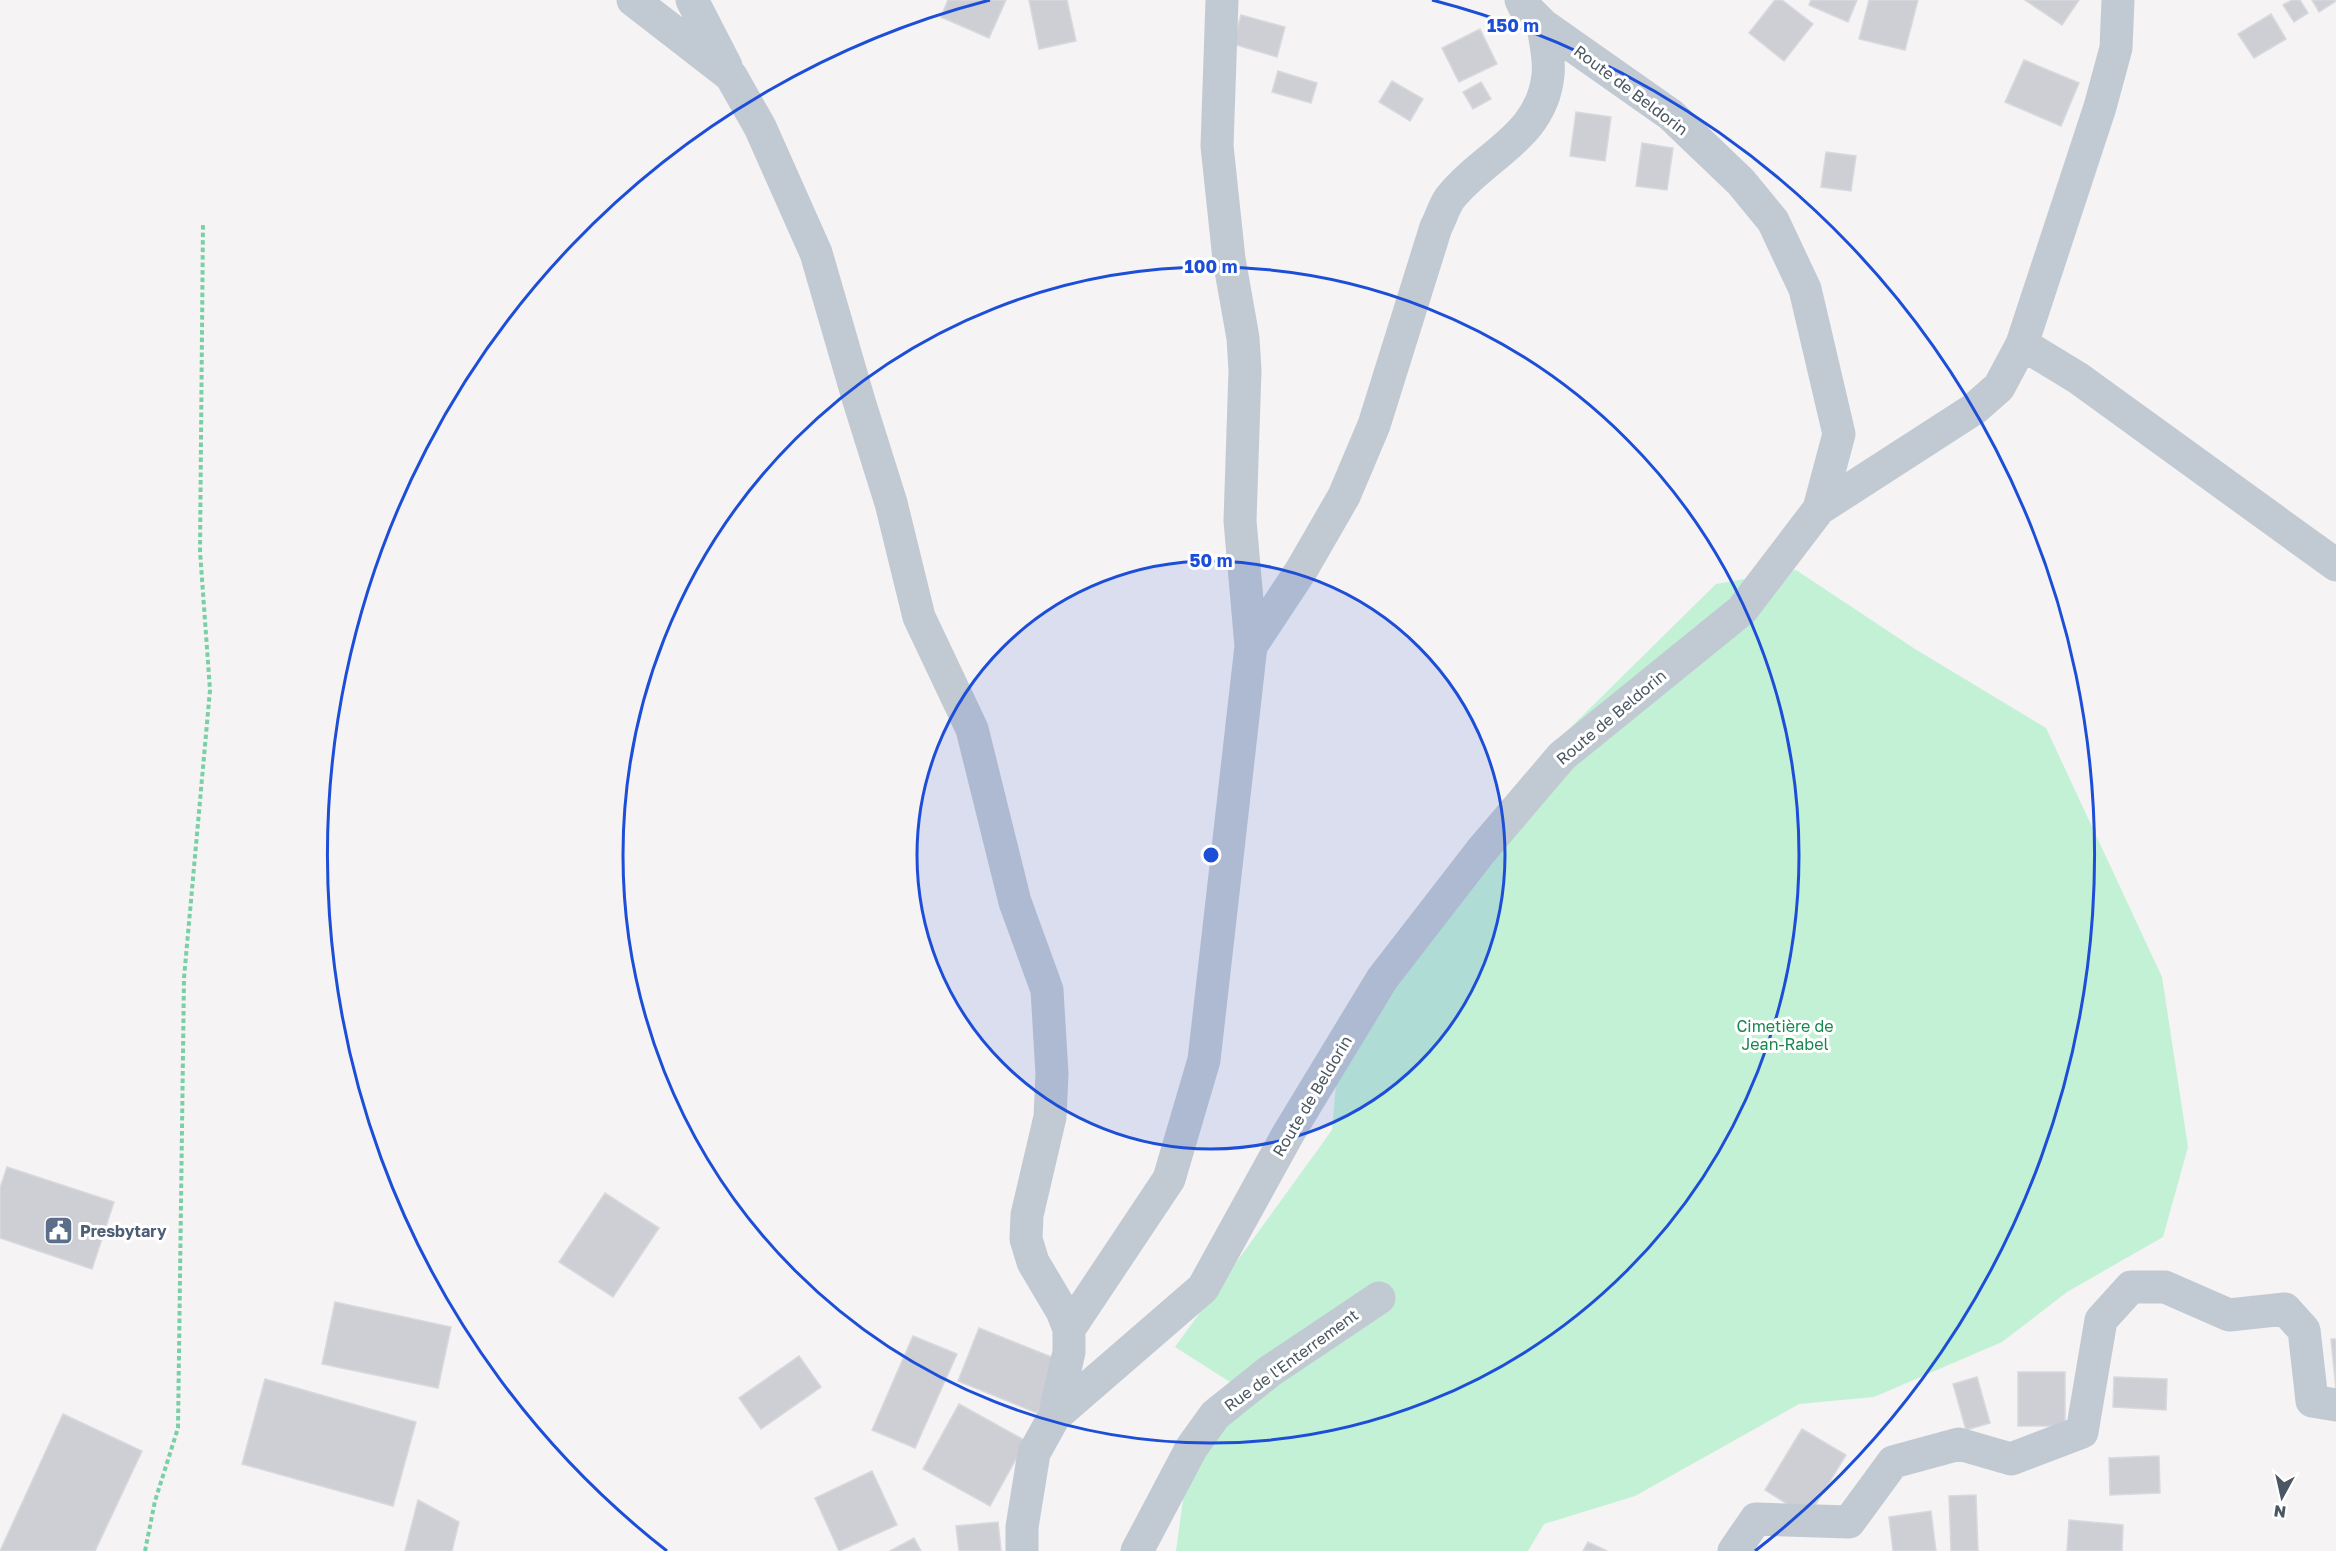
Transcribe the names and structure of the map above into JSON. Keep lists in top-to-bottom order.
{
  "streets": {
    "street": ["Route de Beldorin", "Rue de l'Enterrement"]
  },
  "parks": ["Cimetière de Jean-Rabel"],
  "places": {
    "public building": ["Presbytary"]
  },
  "north": "bottom",
  "rings": ["150 m", "100 m", "50 m"]
}
